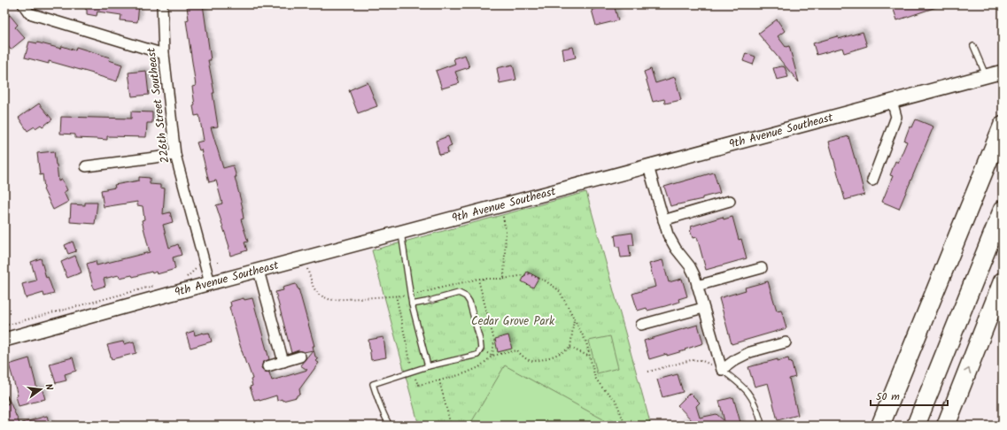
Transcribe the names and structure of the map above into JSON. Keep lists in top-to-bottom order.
{
  "streets": {
    "main road": ["9th Avenue Southeast"],
    "street": ["226th Street Southeast"]
  },
  "crossings": [
    ["226th Street Southeast", "9th Avenue Southeast"]
  ],
  "parks": ["Cedar Grove Park"],
  "scale_bar": "50 m",
  "north": "right"
}
